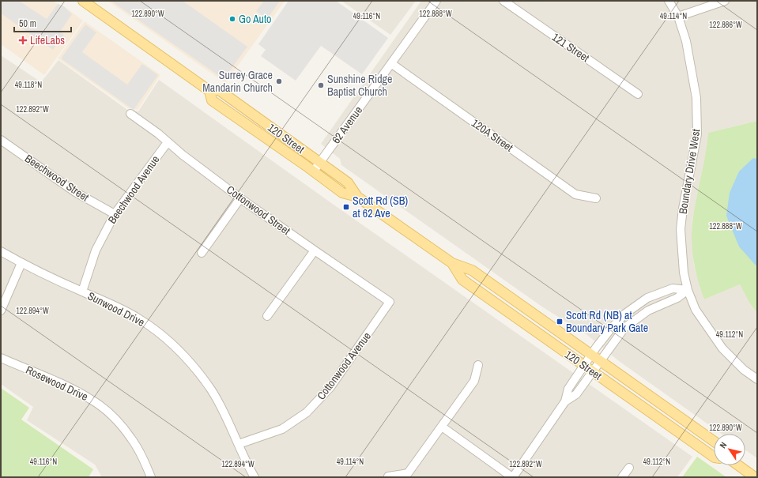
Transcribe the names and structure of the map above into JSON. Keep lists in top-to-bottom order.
{
  "streets": {
    "main road": ["120 Street"],
    "street": [
      "121 Street",
      "62 Avenue",
      "120A Street",
      "Boundary Drive West",
      "Beechwood Street",
      "Beechwood Avenue",
      "Cottonwood Street",
      "Sunwood Drive",
      "Cottonwood Avenue",
      "Rosewood Drive"
    ]
  },
  "crossings": [
    ["62 Avenue", "120A Street"],
    ["62 Avenue", "120 Street"],
    ["Beechwood Street", "Beechwood Avenue"],
    ["Beechwood Avenue", "Cottonwood Street"],
    ["Beechwood Avenue", "Sunwood Drive"],
    ["Cottonwood Street", "Cottonwood Avenue"],
    ["Sunwood Drive", "Cottonwood Avenue"]
  ],
  "places": {
    "other": ["Go Auto", "Surrey Grace Mandarin Church", "Sunshine Ridge Baptist Church"],
    "health": ["LifeLabs"],
    "transit": ["Scott Rd (SB) at 62 Ave", "Scott Rd (NB) at Boundary Park Gate"]
  },
  "scale_bar": "50 m",
  "north": "top left",
  "coordinates": [
    "122.890°W",
    "122.888°W",
    "49.116°N",
    "49.114°N",
    "122.886°W",
    "49.118°N",
    "122.892°W",
    "122.894°W",
    "49.112°N"
  ]
}
